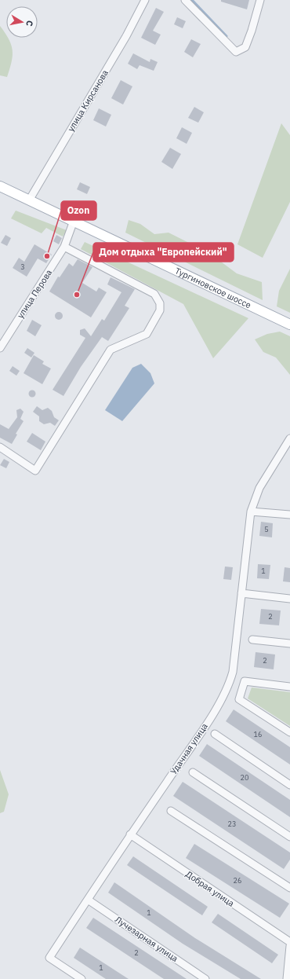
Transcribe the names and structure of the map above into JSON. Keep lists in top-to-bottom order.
{
  "streets": {
    "main road": ["Тургиновское шоссе"],
    "street": [
      "улица Кирсанова",
      "улица Перова",
      "Удачная улица",
      "Добрая улица",
      "Лучезарная улица"
    ]
  },
  "crossings": [
    ["улица Кирсанова", "Тургиновское шоссе"],
    ["Тургиновское шоссе", "улица Перова"],
    ["Удачная улица", "Добрая улица"],
    ["Удачная улица", "Лучезарная улица"]
  ],
  "places": ["Ozon", "Дом отдыха \"Европейский\""],
  "house_numbers": [
    "3",
    "5",
    "1",
    "2",
    "2",
    "16",
    "20",
    "23",
    "26",
    "1",
    "2",
    "1"
  ],
  "north": "right"
}
